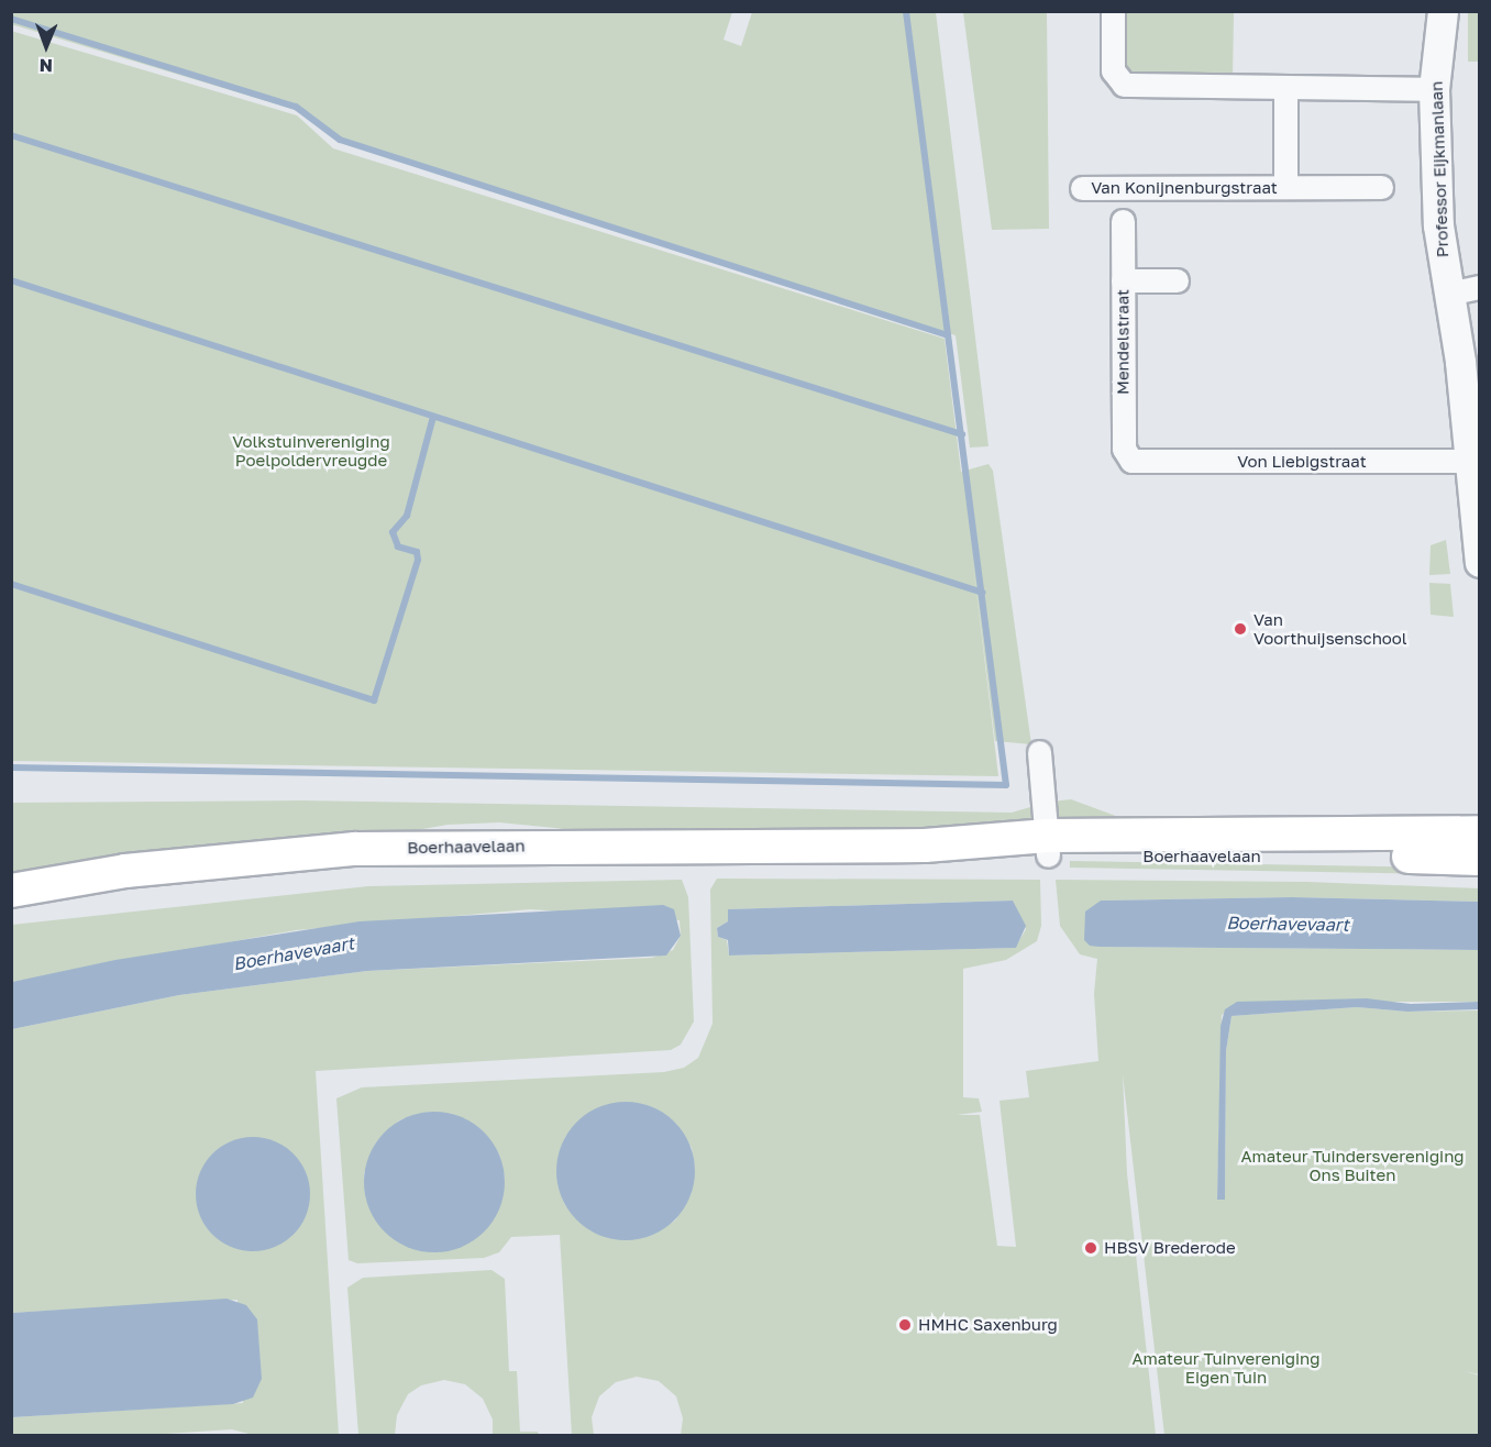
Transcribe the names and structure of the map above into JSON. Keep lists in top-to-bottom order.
{
  "streets": {
    "main road": ["Boerhaavelaan"],
    "street": [
      "Professor Eijkmanlaan",
      "Van Konijnenburgstraat",
      "Mendelstraat",
      "Von Liebigstraat"
    ]
  },
  "crossings": [
    ["Professor Eijkmanlaan", "Von Liebigstraat"],
    ["Mendelstraat", "Von Liebigstraat"]
  ],
  "water": ["Boerhavevaart"],
  "parks": ["Volkstuinvereniging Poelpoldervreugde", "Amateur Tuindersvereniging Ons Buiten", "Amateur Tuinvereniging Eigen Tuin"],
  "places": ["Van Voorthuijsenschool", "HBSV Brederode", "HMHC Saxenburg"],
  "north": "bottom"
}
